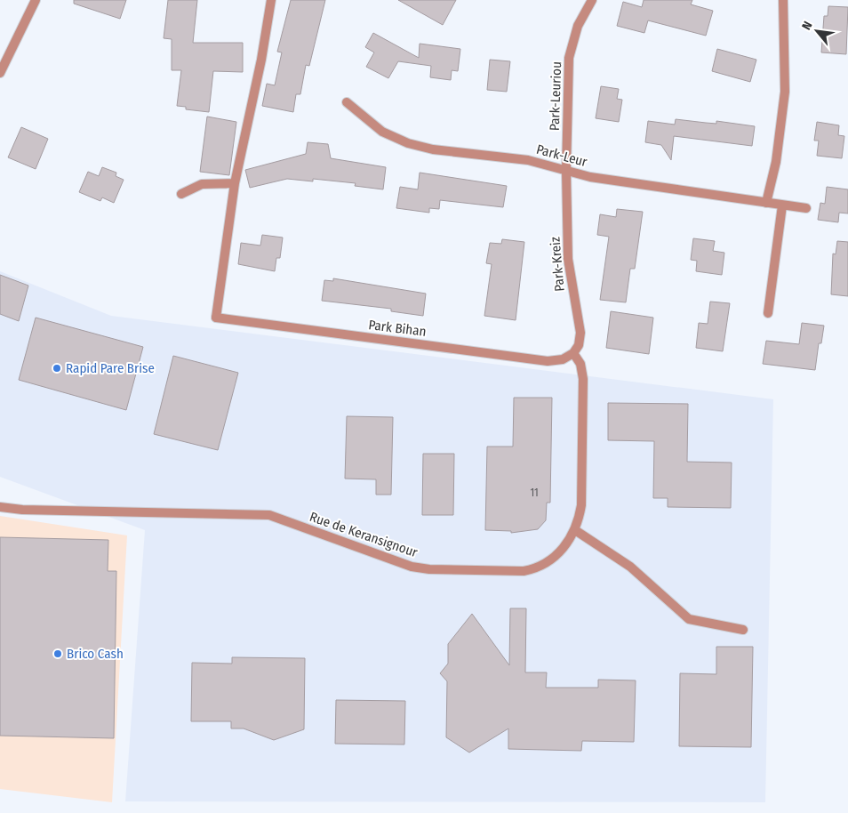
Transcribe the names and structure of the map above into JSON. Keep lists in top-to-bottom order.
{
  "streets": {
    "street": [
      "Park-Leuriou",
      "Park-Leur",
      "Park-Kreiz",
      "Park Bihan",
      "Rue de Keransignour"
    ]
  },
  "crossings": [
    ["Park-Leuriou", "Park-Leur"],
    ["Park-Leuriou", "Park-Kreiz"],
    ["Park-Leur", "Park-Kreiz"],
    ["Park-Kreiz", "Park Bihan"],
    ["Park-Kreiz", "Rue de Keransignour"],
    ["Park Bihan", "Rue de Keransignour"]
  ],
  "places": ["Rapid Pare Brise", "Brico Cash"],
  "house_numbers": ["11"],
  "north": "top left"
}
